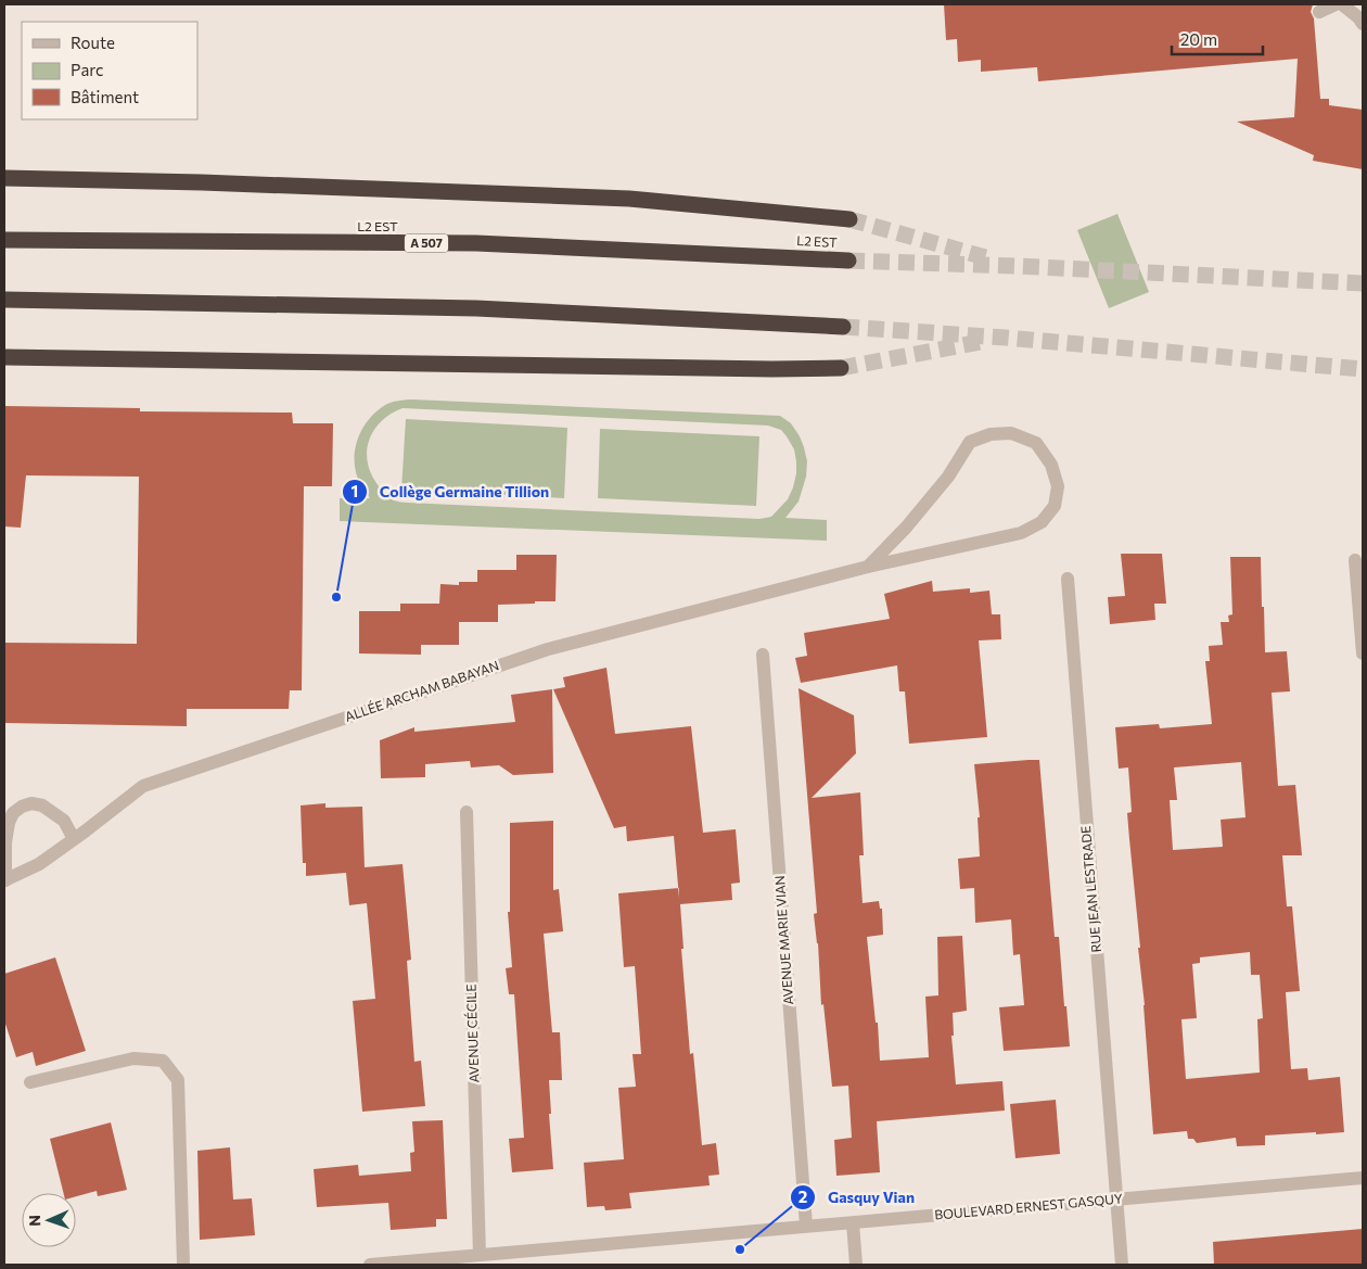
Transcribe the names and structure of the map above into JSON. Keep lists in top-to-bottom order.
{
  "streets": {
    "highway": ["L2 EST", "A 507"],
    "street": [
      "ALLÉE ARCHAM BABAYAN",
      "RUE JEAN LESTRADE",
      "AVENUE MARIE VIAN",
      "AVENUE CÉCILE",
      "BOULEVARD ERNEST GASQUY"
    ]
  },
  "crossings": [
    ["RUE JEAN LESTRADE", "BOULEVARD ERNEST GASQUY"],
    ["AVENUE MARIE VIAN", "BOULEVARD ERNEST GASQUY"],
    ["AVENUE CÉCILE", "BOULEVARD ERNEST GASQUY"]
  ],
  "places": ["Collège Germaine Tillion", "Gasquy Vian"],
  "legend": ["Route", "Parc", "Bâtiment"],
  "scale_bar": "20 m",
  "north": "left"
}
